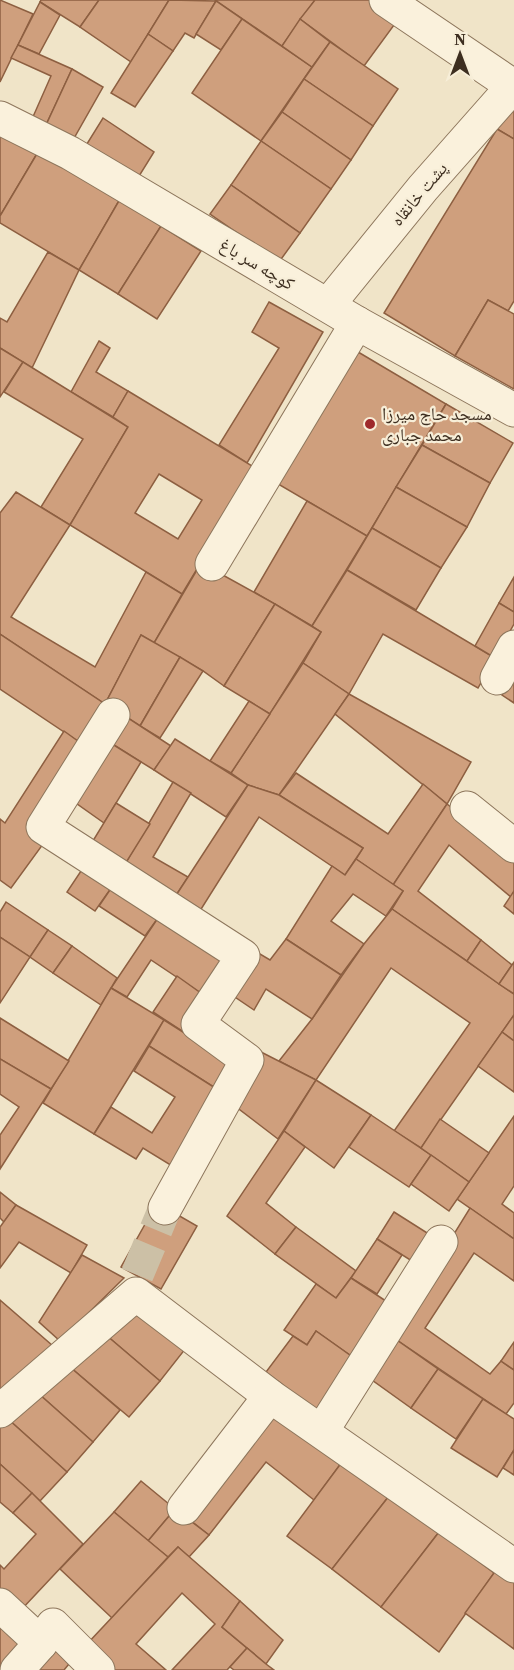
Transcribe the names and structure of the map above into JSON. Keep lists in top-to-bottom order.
{
  "streets": {
    "lane": ["پشت خانقاه", "کوچه سر باغ"]
  },
  "crossings": [
    ["پشت خانقاه", "کوچه سر باغ"]
  ],
  "places": ["مسجد حاج میرزا محمد جباری"],
  "north": "top"
}
